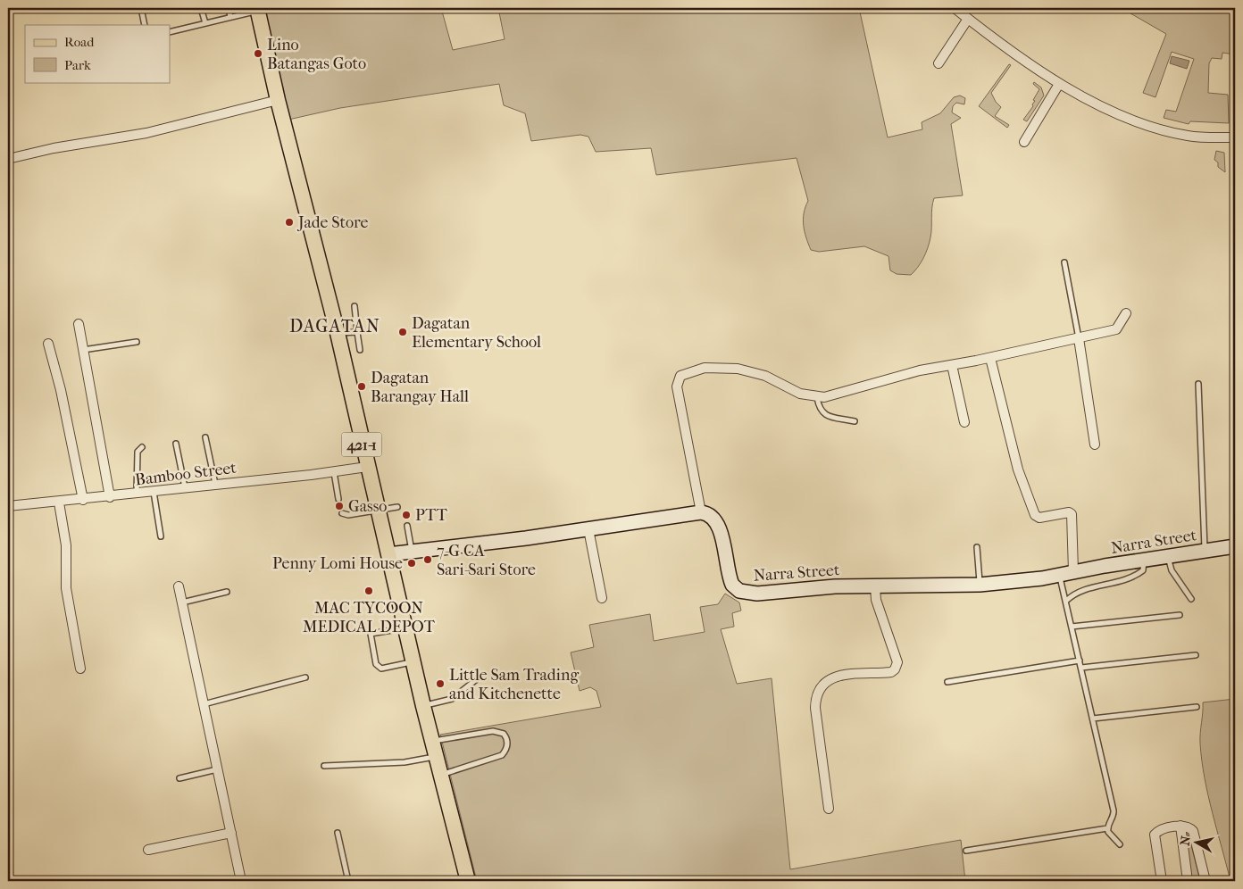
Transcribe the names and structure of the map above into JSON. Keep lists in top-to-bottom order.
{
  "streets": {
    "main road": ["421-1"],
    "street": ["Bamboo Street", "Narra Street"]
  },
  "crossings": [
    ["421-1", "Bamboo Street"]
  ],
  "districts": ["DAGATAN"],
  "places": [
    "Lino Batangas Goto",
    "Jade Store",
    "Dagatan Elementary School",
    "Dagatan Barangay Hall",
    "Gasso",
    "PTT",
    "7-G CA Sari-Sari Store",
    "Penny Lomi House",
    "MAC TYCOON MEDICAL DEPOT",
    "Little Sam Trading and Kitchenette"
  ],
  "legend": ["Road", "Park"],
  "north": "left"
}
